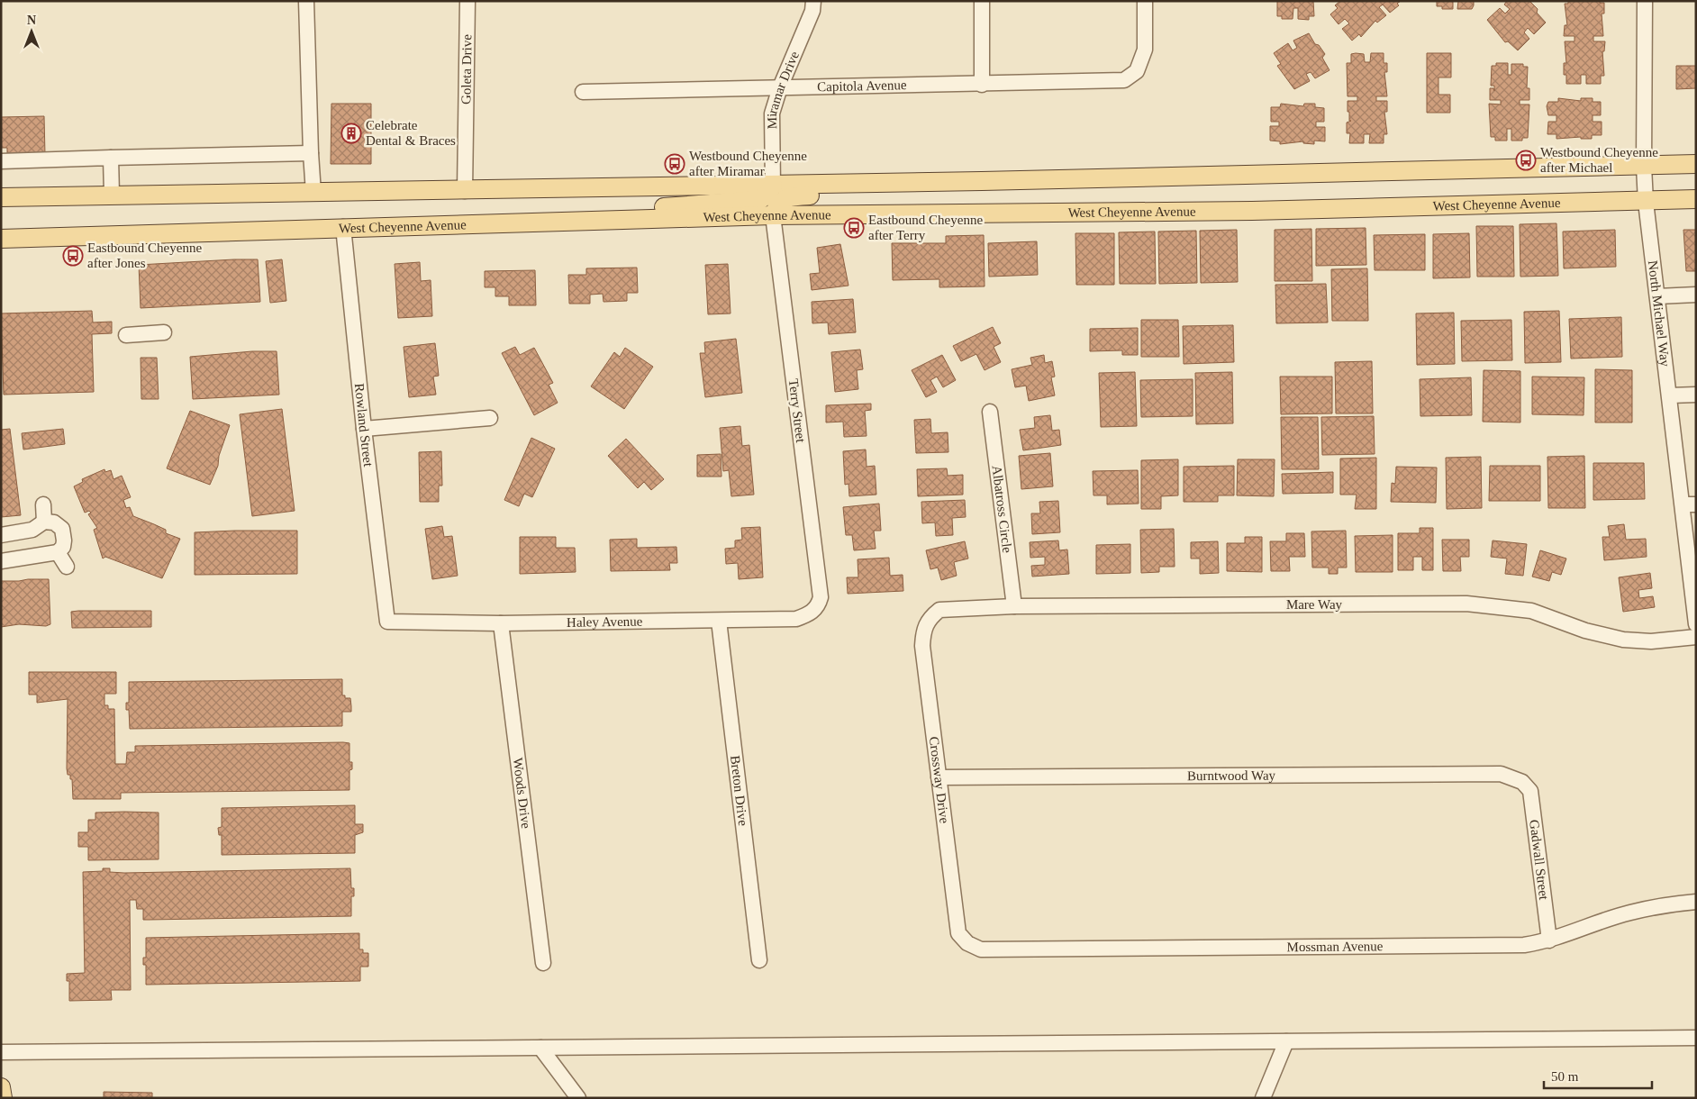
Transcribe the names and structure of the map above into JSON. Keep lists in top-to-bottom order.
{
  "streets": {
    "main road": ["West Cheyenne Avenue"],
    "street": [
      "Goleta Drive",
      "Capitola Avenue",
      "Miramar Drive",
      "North Michael Way",
      "Terry Street",
      "Rowland Street",
      "Albatross Circle",
      "Mare Way",
      "Haley Avenue",
      "Burntwood Way",
      "Crossway Drive",
      "Breton Drive",
      "Woods Drive",
      "Gadwall Street",
      "Mossman Avenue"
    ]
  },
  "crossings": [
    ["Capitola Avenue", "Miramar Drive"],
    ["West Cheyenne Avenue", "North Michael Way"],
    ["West Cheyenne Avenue", "Terry Street"],
    ["West Cheyenne Avenue", "Rowland Street"],
    ["Terry Street", "Haley Avenue"],
    ["Rowland Street", "Haley Avenue"],
    ["Albatross Circle", "Mare Way"],
    ["Mare Way", "Crossway Drive"],
    ["Haley Avenue", "Breton Drive"],
    ["Haley Avenue", "Woods Drive"],
    ["Burntwood Way", "Crossway Drive"],
    ["Burntwood Way", "Gadwall Street"],
    ["Crossway Drive", "Mossman Avenue"],
    ["Gadwall Street", "Mossman Avenue"]
  ],
  "places": {
    "building": ["Celebrate Dental & Braces"],
    "bus stop": [
      "Westbound Cheyenne after Michael",
      "Westbound Cheyenne after Miramar",
      "Eastbound Cheyenne after Terry",
      "Eastbound Cheyenne after Jones"
    ]
  },
  "scale_bar": "50 m",
  "north": "top"
}
